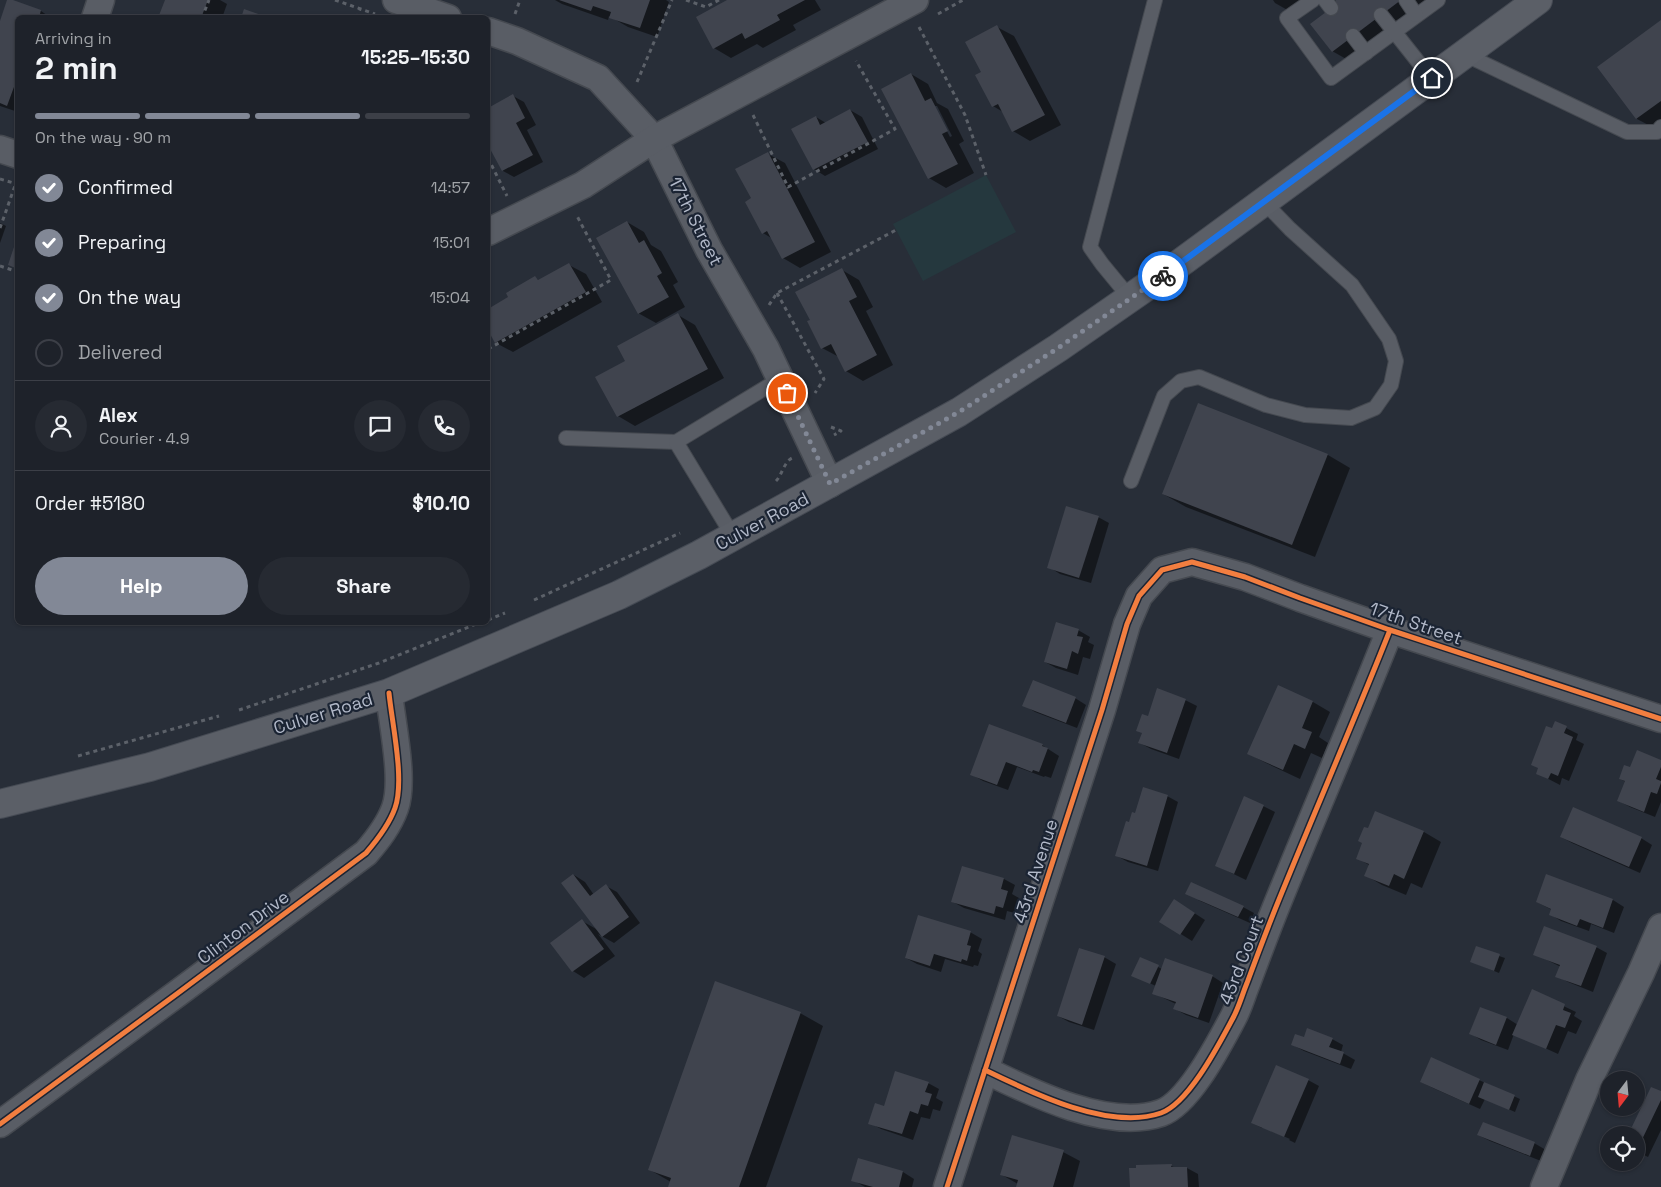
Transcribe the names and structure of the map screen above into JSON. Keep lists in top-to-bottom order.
{
  "streets": {
    "main road": ["Culver Road"],
    "street": [
      "17th Street",
      "43rd Avenue",
      "Clinton Drive",
      "43rd Court"
    ]
  },
  "crossings": [
    ["17th Street", "Culver Road"],
    ["17th Street", "43rd Avenue"],
    ["17th Street", "43rd Court"],
    ["Culver Road", "Clinton Drive"],
    ["43rd Avenue", "43rd Court"]
  ],
  "north": "bottom",
  "page": {
    "heading": ["2 min", "Arriving in", "15:25–15:30"],
    "panel": [
      "Alex",
      "Courier · 4.9",
      "Order #5180",
      "$10.10"
    ],
    "bar": "On the way · 90 m",
    "list": [
      ["Confirmed", "14:57"],
      ["Preparing", "15:01"],
      ["On the way", "15:04"],
      "Delivered"
    ],
    "buttons": ["Help", "Share"]
  }
}
